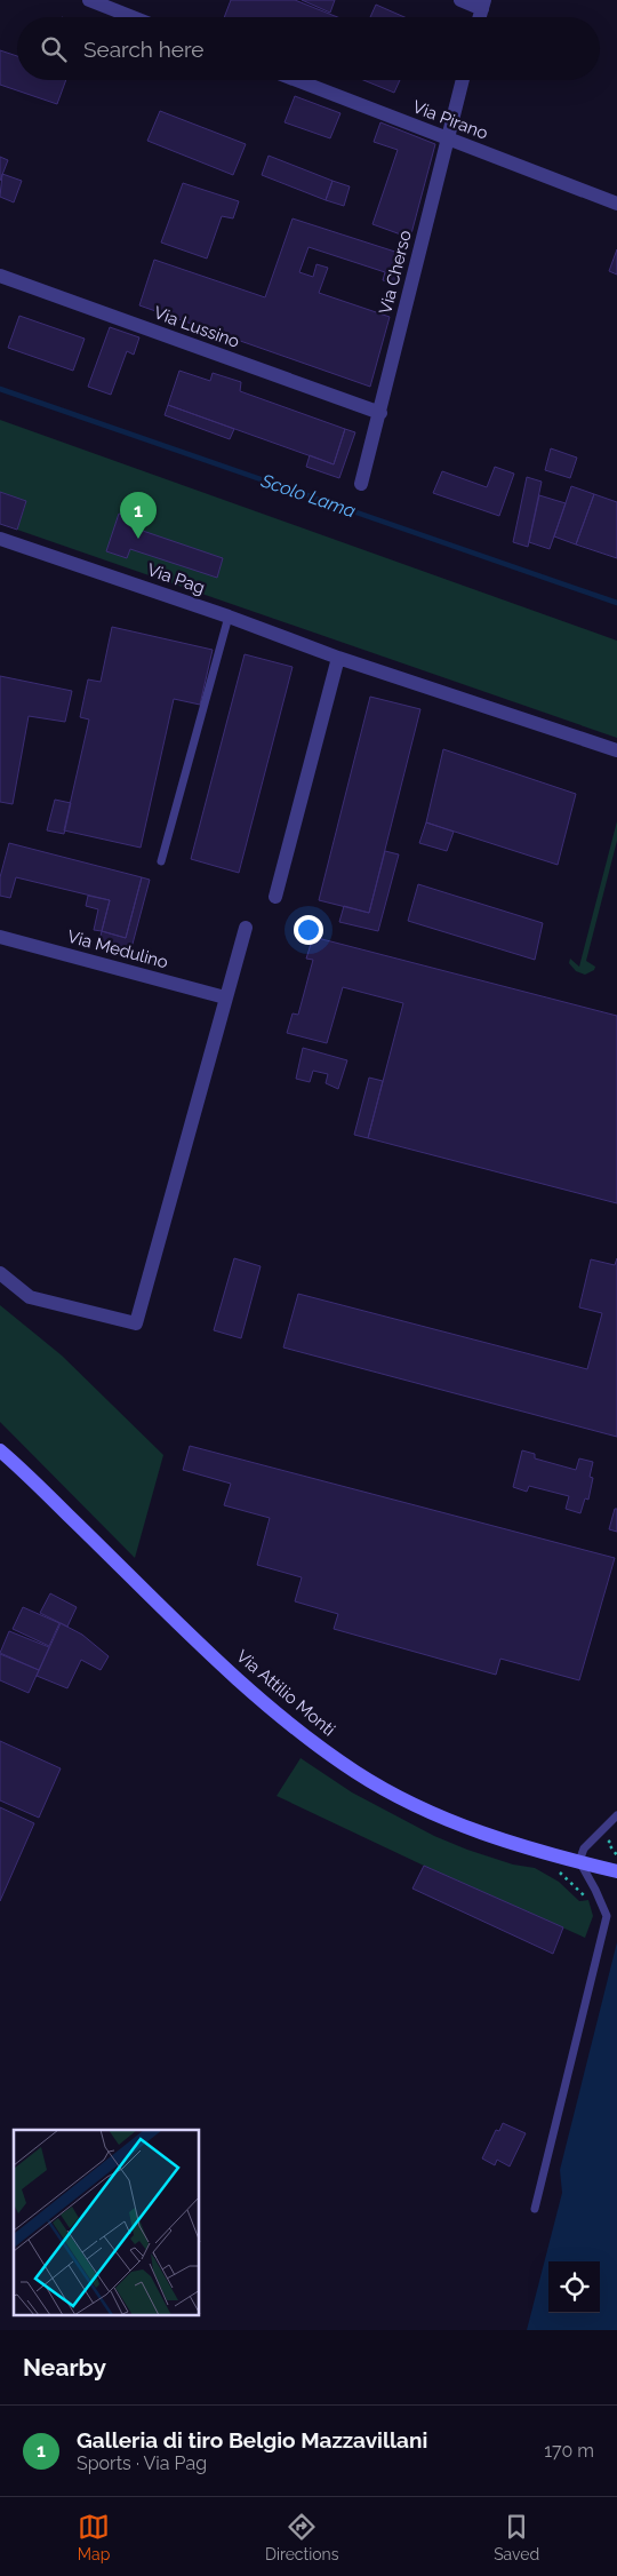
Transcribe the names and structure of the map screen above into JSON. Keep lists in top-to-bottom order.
{
  "streets": {
    "main road": ["Via Attilio Monti"],
    "street": [
      "Via Pirano",
      "Via Cherso",
      "Via Lussino",
      "Via Pag",
      "Via Medulino"
    ]
  },
  "crossings": [
    ["Via Pirano", "Via Cherso"],
    ["Via Cherso", "Via Lussino"]
  ],
  "water": ["Scolo Lama"],
  "page": {
    "search": "Search here",
    "pins": "1",
    "heading": "Nearby",
    "list": [
      {
        "mark": "1",
        "name": "Galleria di tiro Belgio Mazzavillani",
        "note": "Sports · Via Pag",
        "value": "170 m"
      }
    ],
    "nav": ["Map", "Directions", "Saved"]
  }
}
